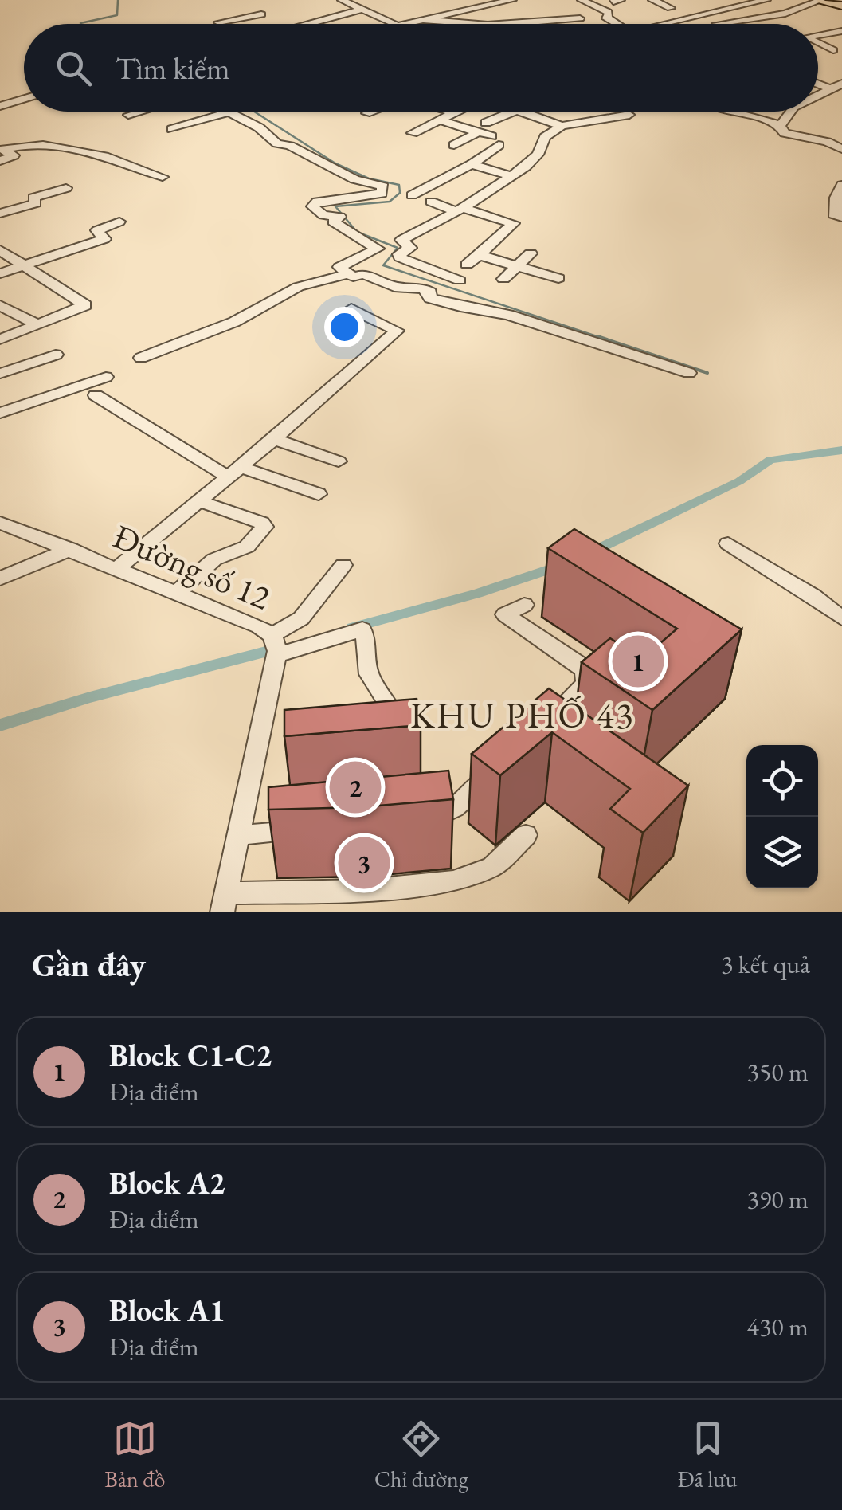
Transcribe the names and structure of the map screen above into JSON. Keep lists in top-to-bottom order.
{
  "streets": {
    "street": ["Đường số 12"]
  },
  "districts": ["KHU PHỐ 43"],
  "page": {
    "search": "Tìm kiếm",
    "pins": ["1", "2", "3"],
    "heading": ["Gần đây", "3 kết quả"],
    "list": [
      {
        "mark": "1",
        "name": "Block C1-C2",
        "note": "Địa điểm",
        "value": "350 m"
      },
      {
        "mark": "2",
        "name": "Block A2",
        "note": "Địa điểm",
        "value": "390 m"
      },
      {
        "mark": "3",
        "name": "Block A1",
        "note": "Địa điểm",
        "value": "430 m"
      }
    ],
    "nav": ["Bản đồ", "Chỉ đường", "Đã lưu"]
  }
}
